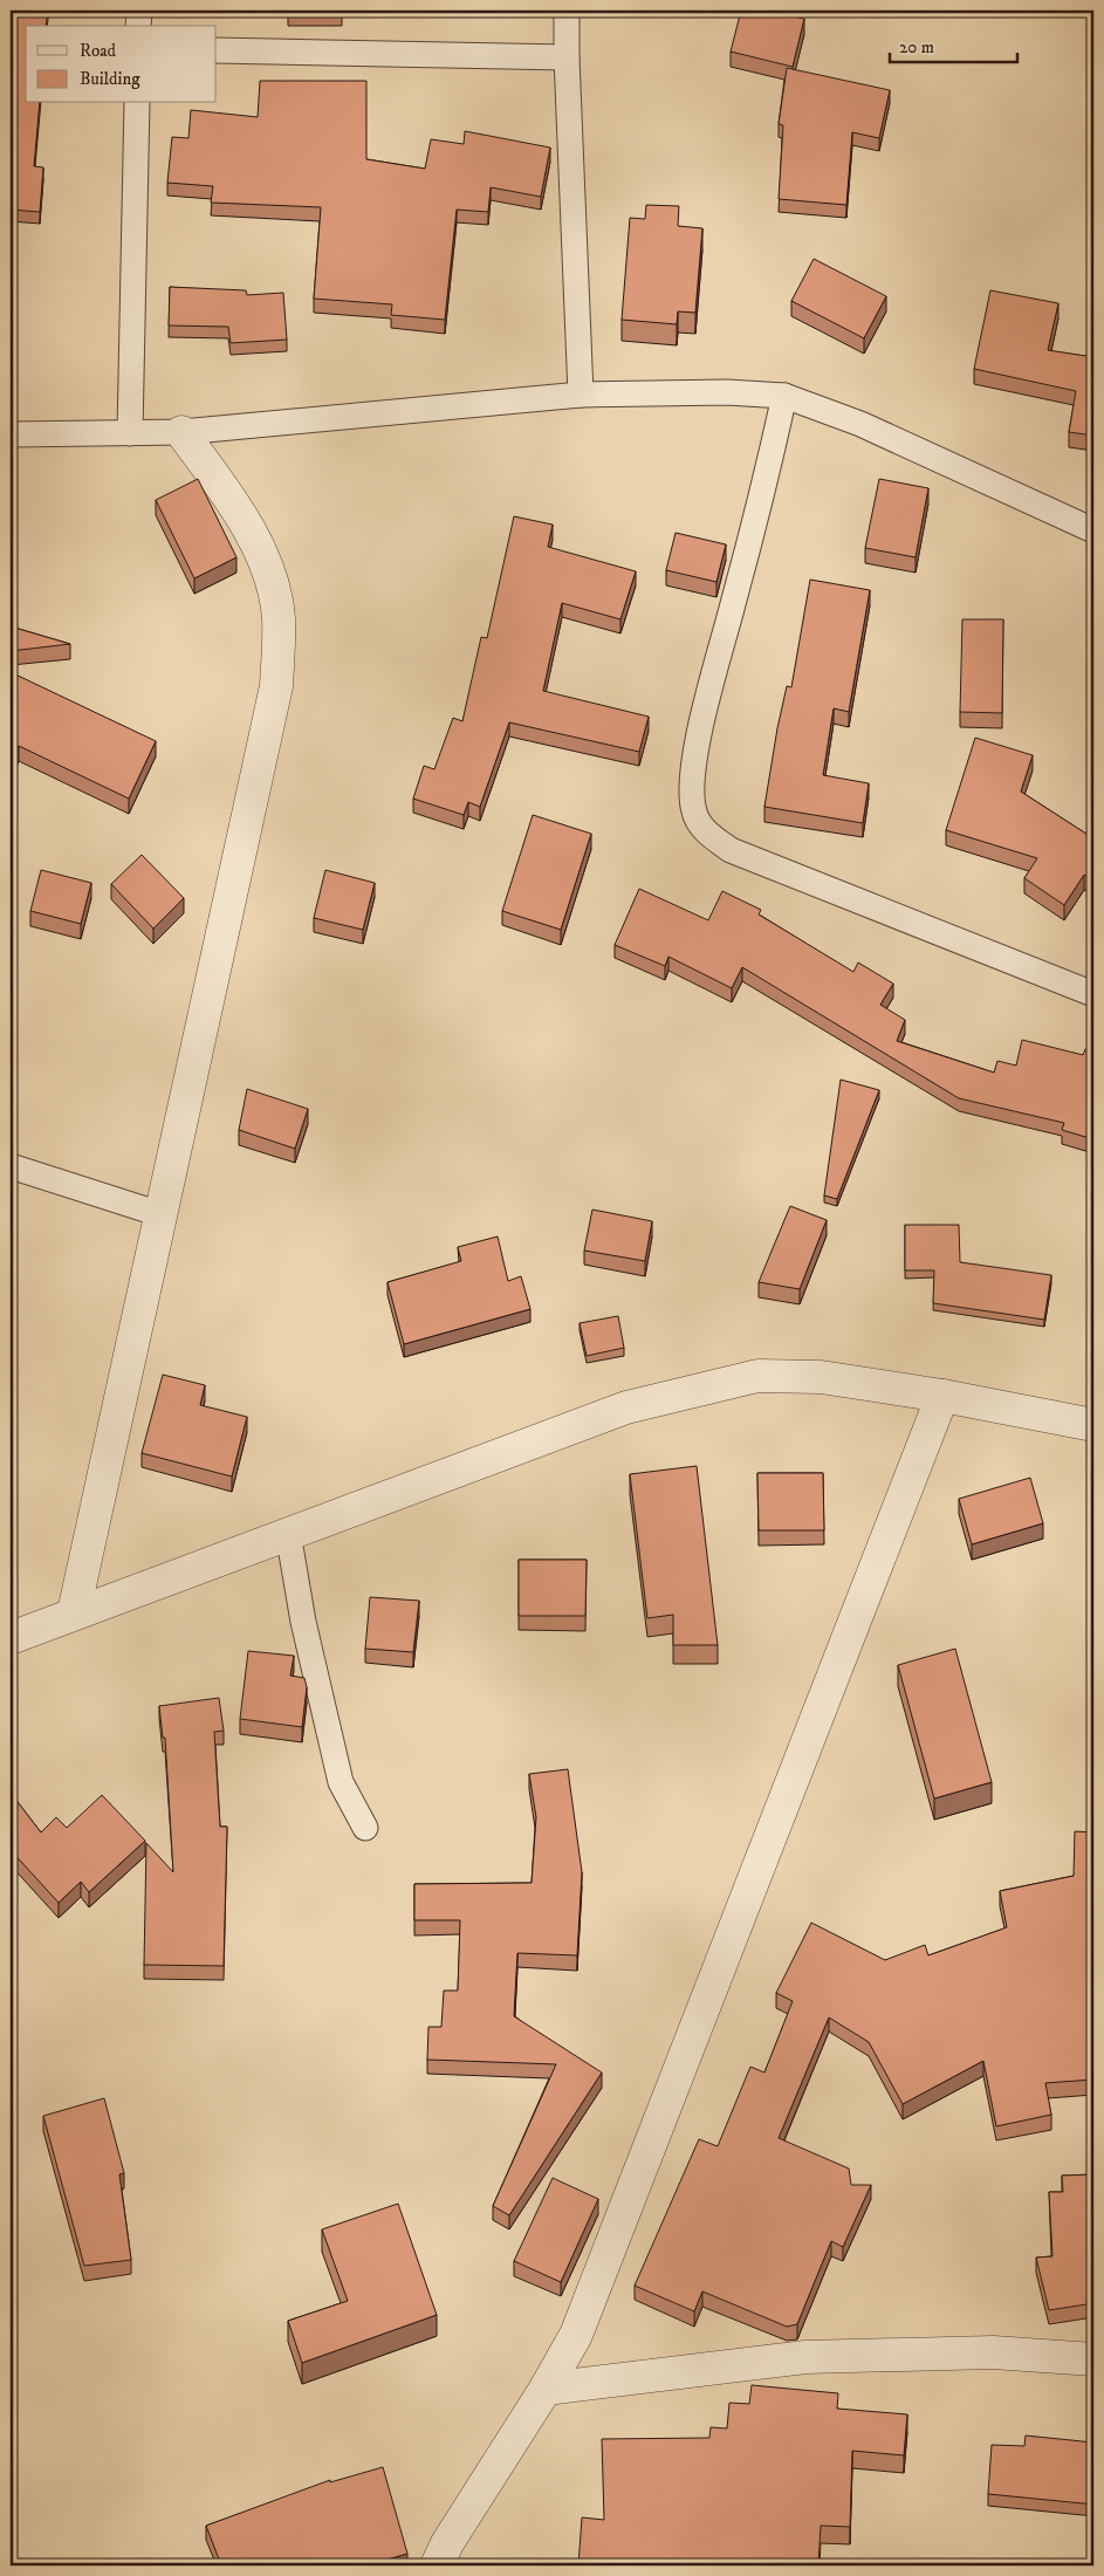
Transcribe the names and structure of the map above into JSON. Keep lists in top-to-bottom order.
{
  "legend": ["Road", "Building"],
  "scale_bar": "20 m"
}
